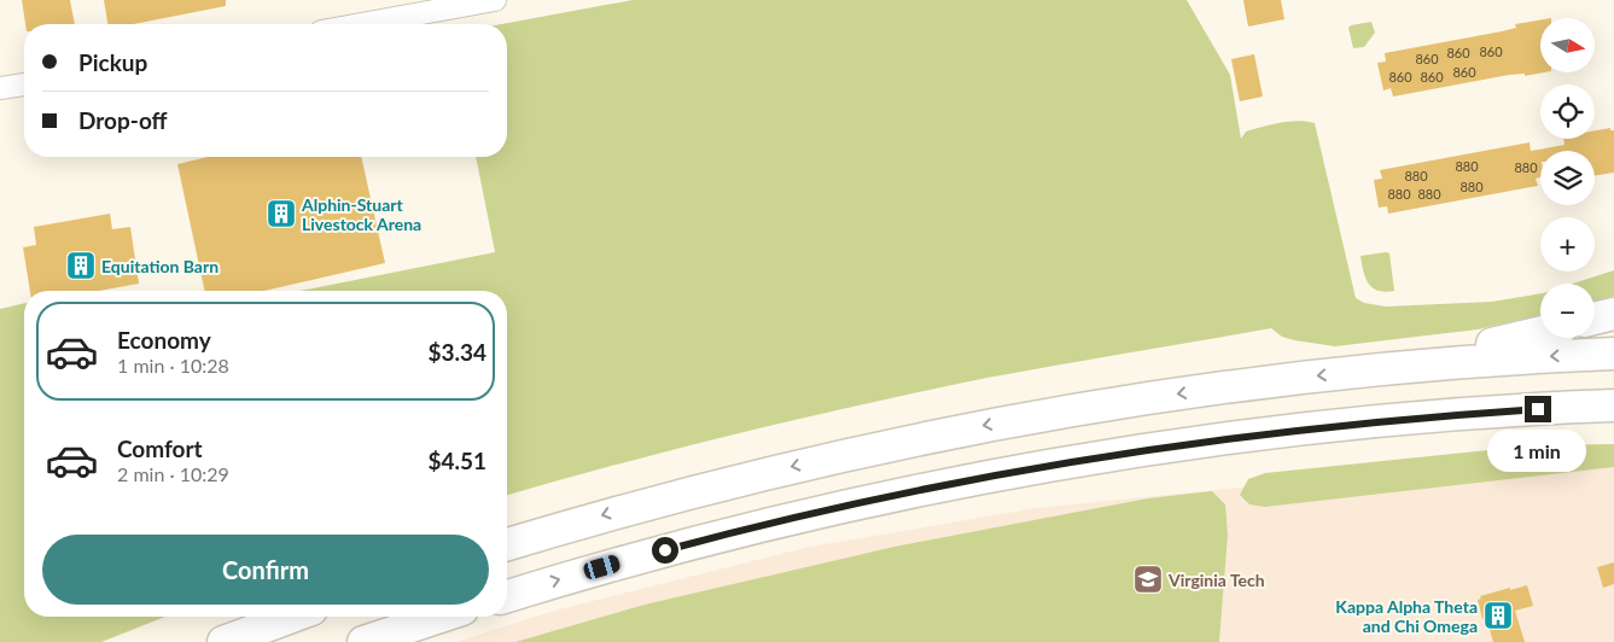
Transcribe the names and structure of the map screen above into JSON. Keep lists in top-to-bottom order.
{
  "places": {
    "building": ["Alphin-Stuart Livestock Arena", "Equitation Barn", "Kappa Alpha Theta and Chi Omega"],
    "school or university": ["Virginia Tech"]
  },
  "house_numbers": [
    "860",
    "860",
    "860",
    "860",
    "860",
    "860",
    "880",
    "880",
    "880",
    "880",
    "880",
    "880"
  ],
  "north": "right",
  "page": {
    "map_buttons": ["+", "−"],
    "banner": ["Pickup", "Drop-off"],
    "list": [
      {
        "name": "Economy",
        "note": "1 min · 10:28",
        "value": "$3.34"
      },
      {
        "name": "Comfort",
        "note": "2 min · 10:29",
        "value": "$4.51"
      }
    ],
    "bubble": "1 min",
    "buttons": "Confirm"
  }
}
